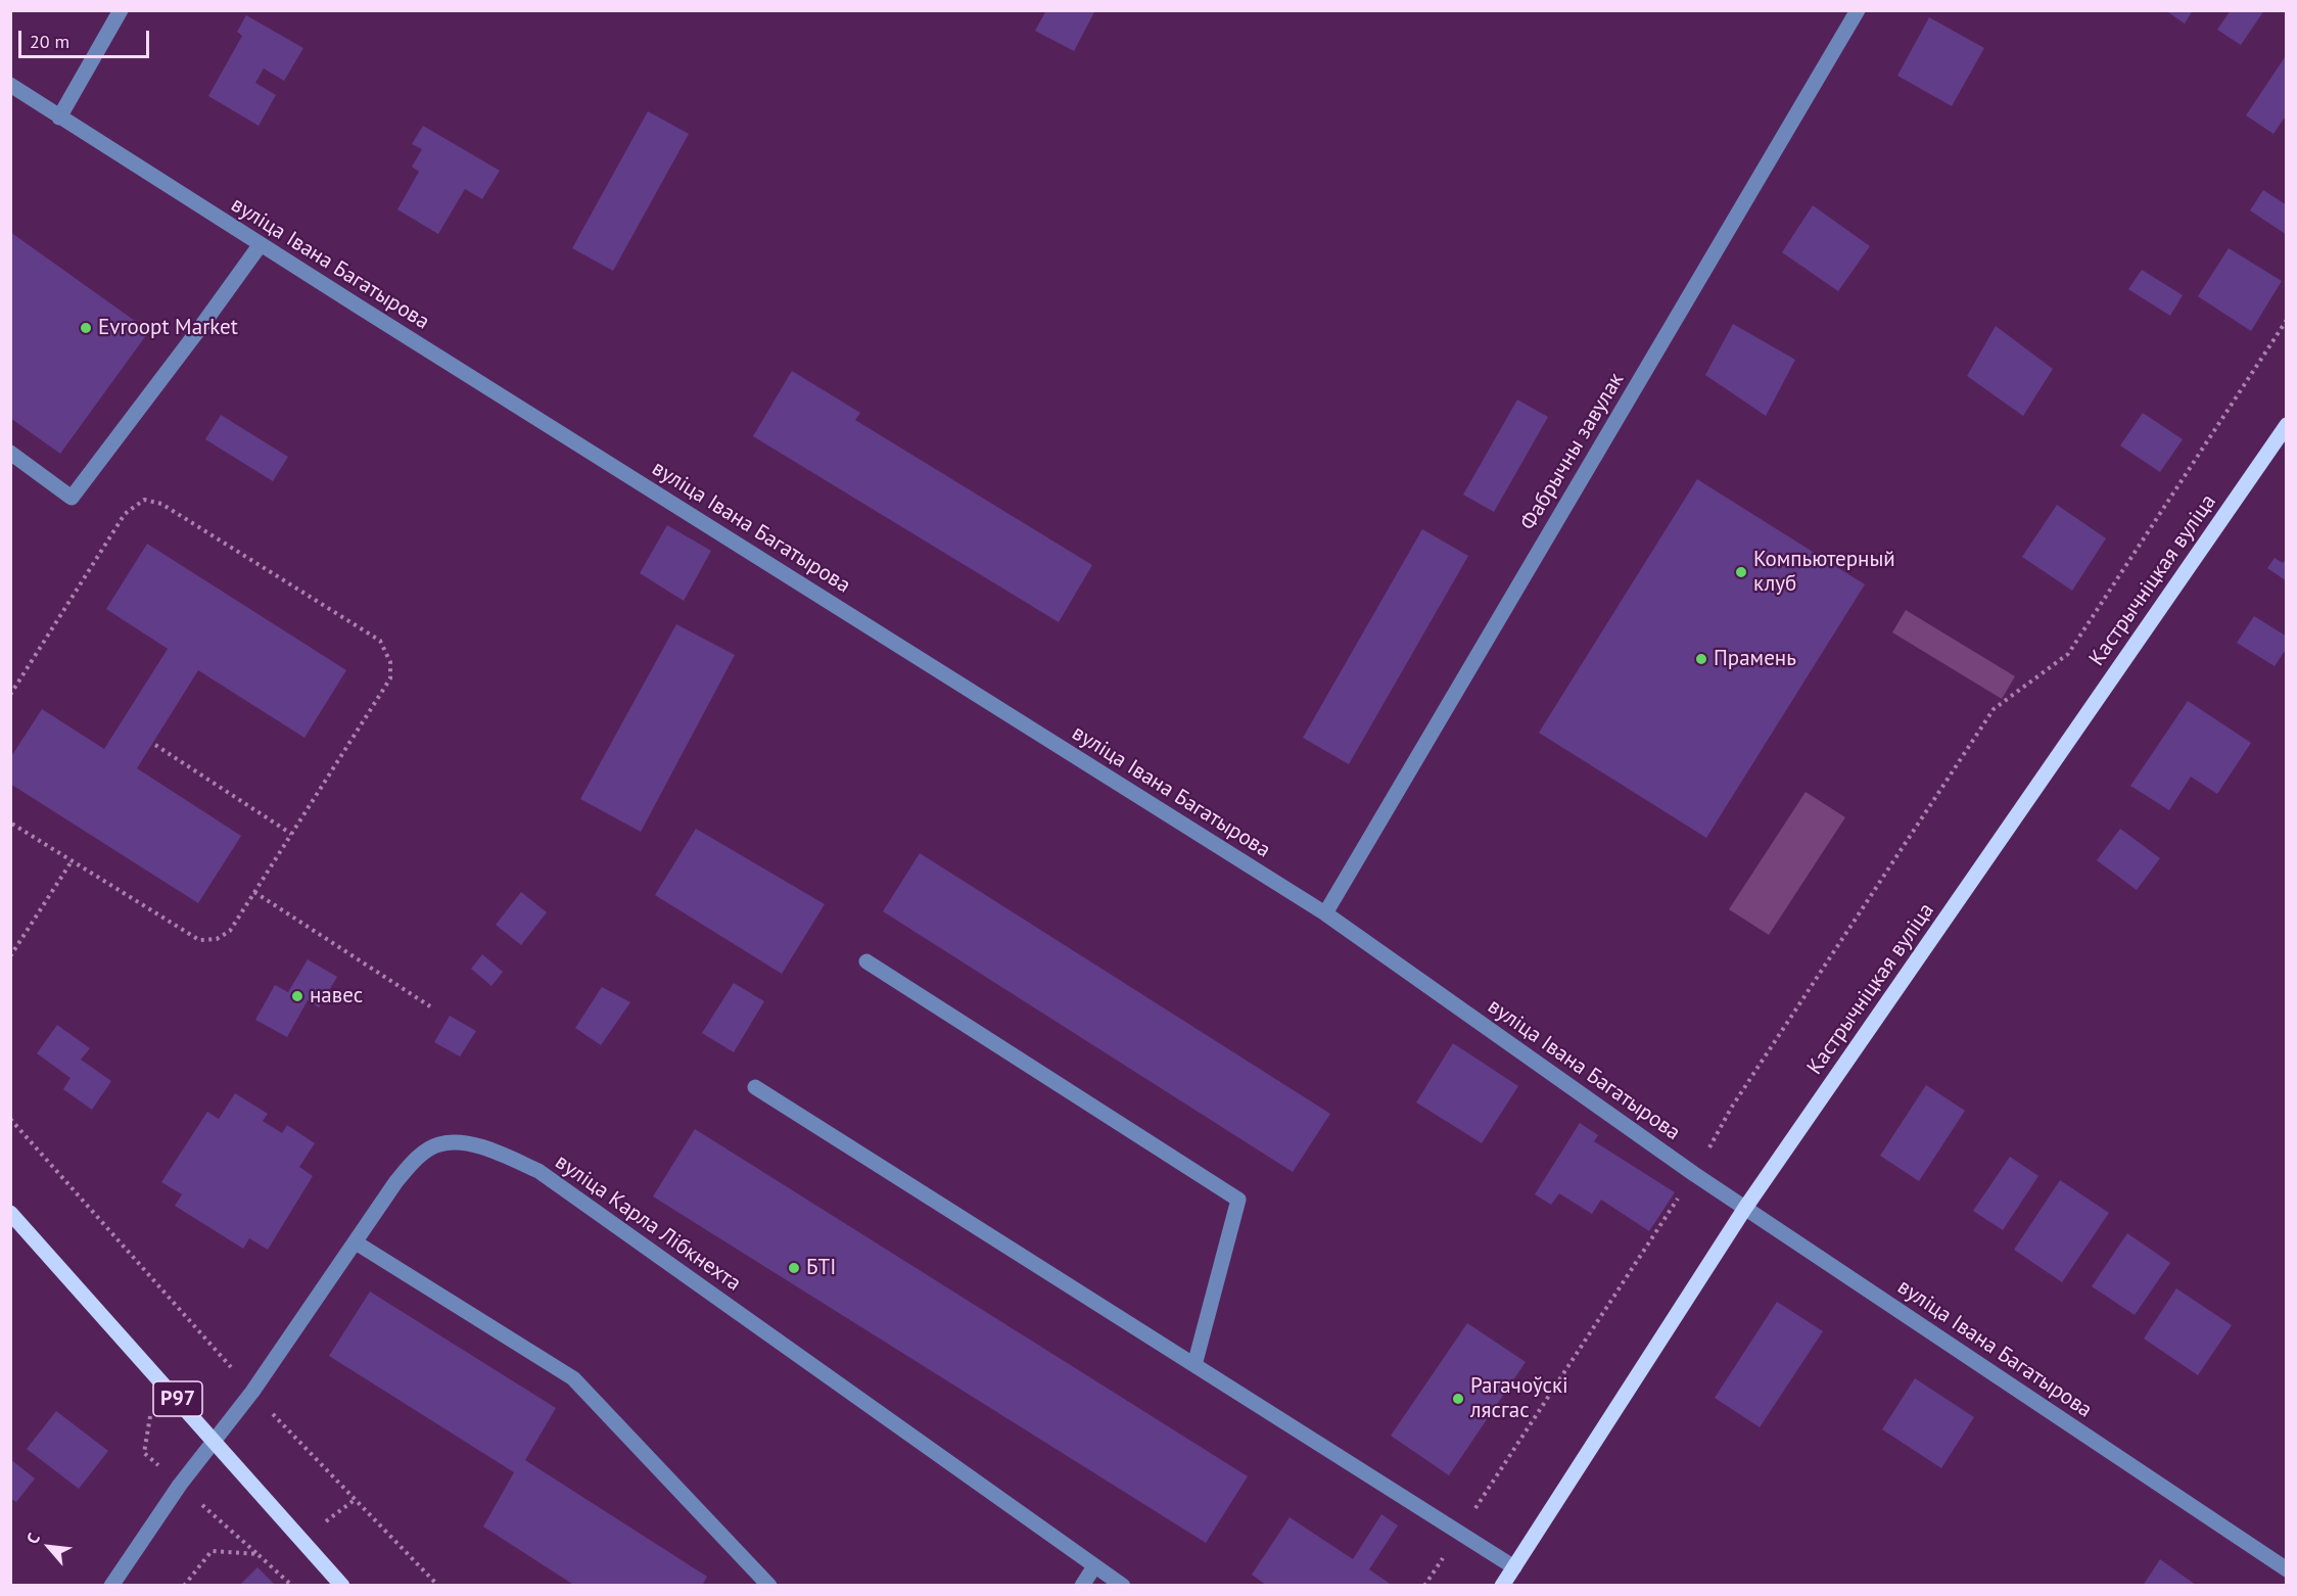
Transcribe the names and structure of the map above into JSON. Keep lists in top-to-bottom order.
{
  "streets": {
    "main road": ["Кастрычніцкая вуліца", "Р97"],
    "street": ["вуліца Івана Багатырова", "Фабрычны завулак", "вуліца Карла Лібкнехта"]
  },
  "crossings": [
    ["вуліца Івана Багатырова", "Фабрычны завулак"],
    ["вуліца Івана Багатырова", "Кастрычніцкая вуліца"],
    ["вуліца Карла Лібкнехта", "Р97"]
  ],
  "places": [
    "Evroopt Market",
    "Компьютерный клуб",
    "Прамень",
    "навес",
    "БТІ",
    "Рагачоўскі лясгас"
  ],
  "scale_bar": "20 m",
  "north": "top left"
}
